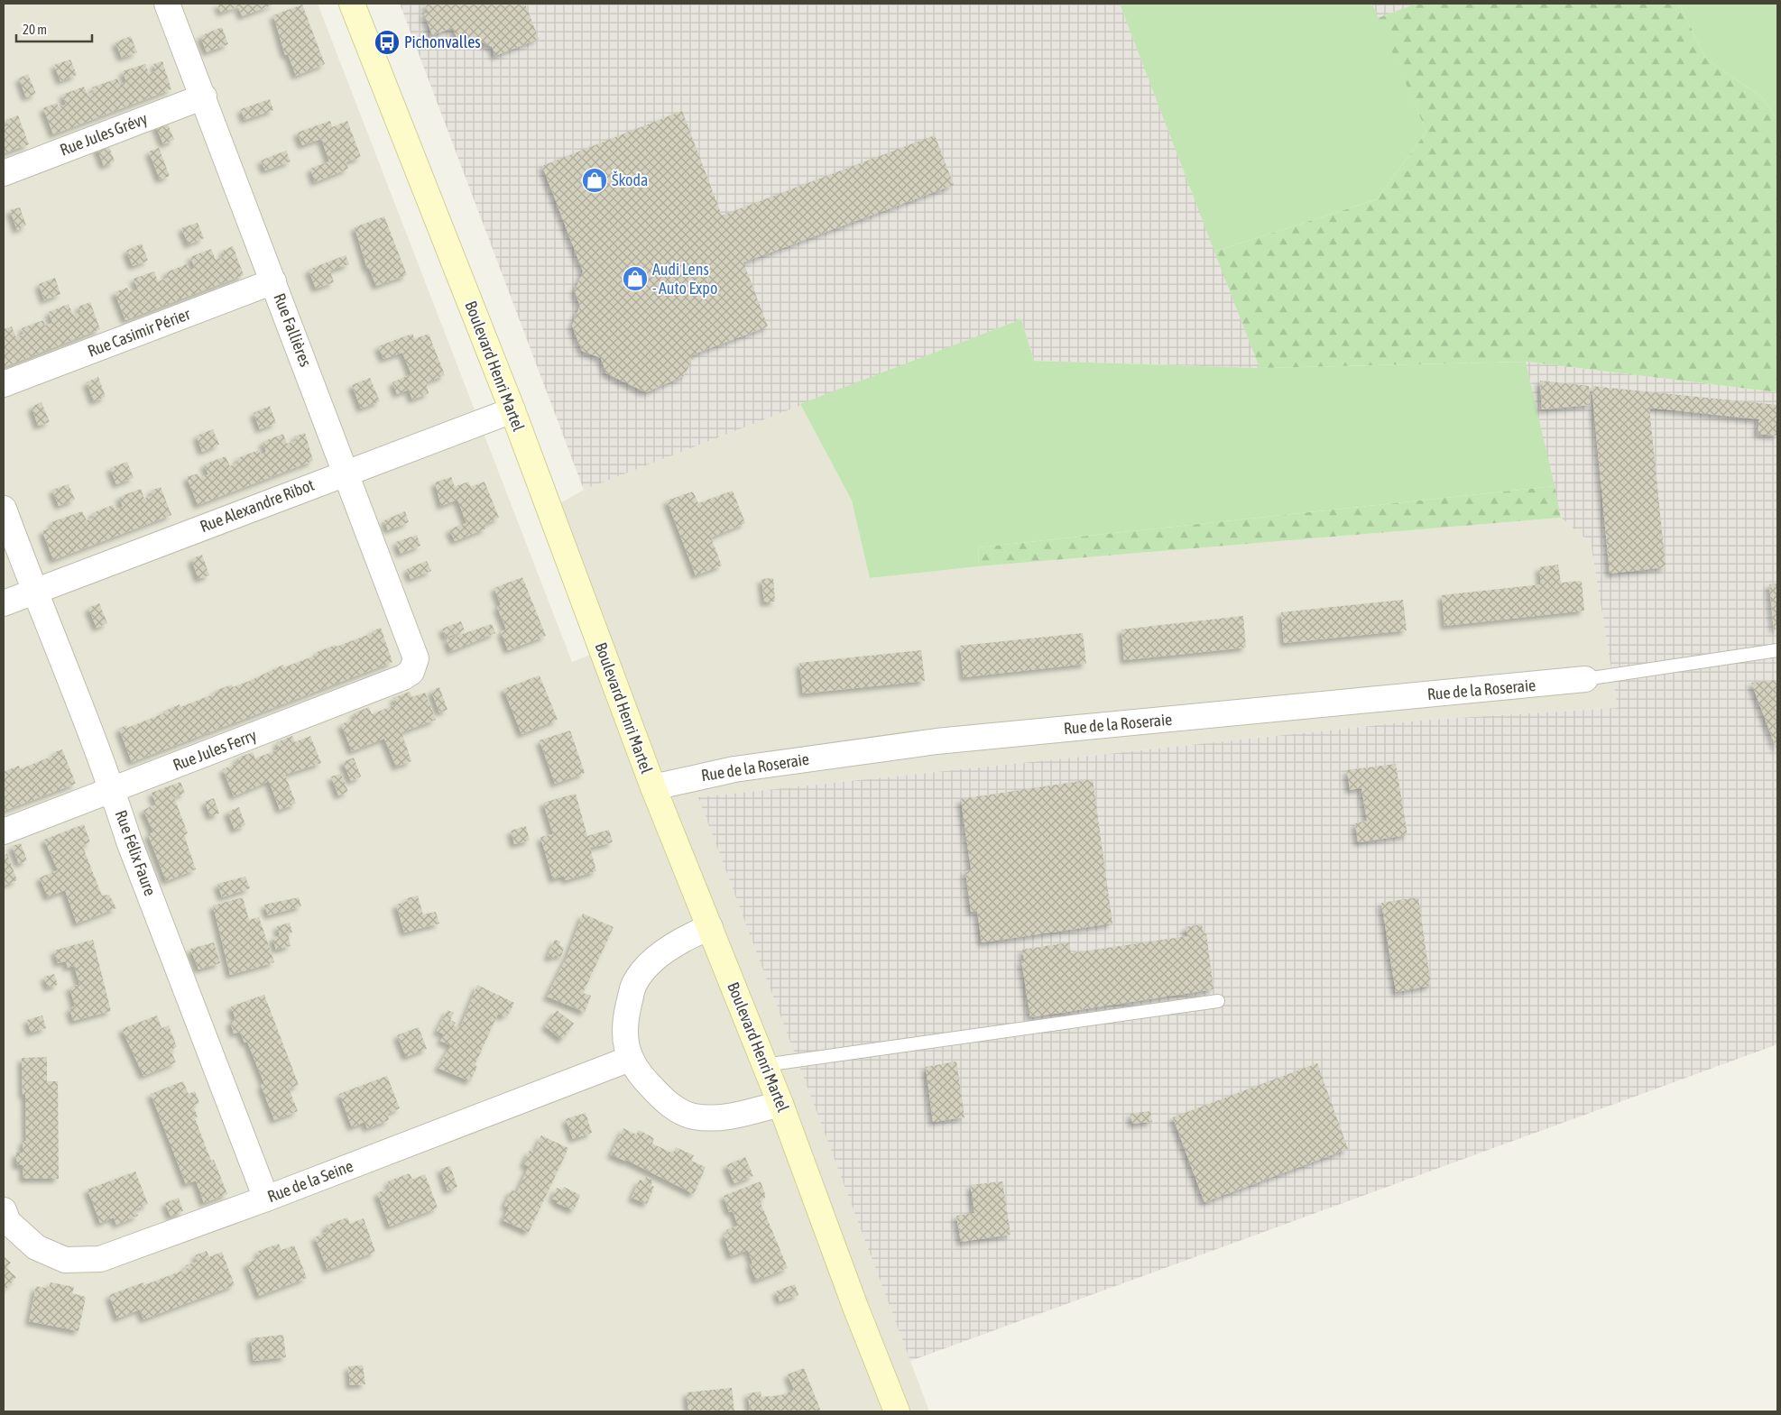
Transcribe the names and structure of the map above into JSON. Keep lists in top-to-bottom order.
{
  "streets": {
    "street": [
      "Rue Jules Grévy",
      "Rue Fallières",
      "Rue Casimir Périer",
      "Boulevard Henri Martel",
      "Rue Alexandre Ribot",
      "Rue de la Roseraie",
      "Rue Jules Ferry",
      "Rue Félix Faure",
      "Rue de la Seine"
    ]
  },
  "crossings": [
    ["Rue Jules Grévy", "Rue Fallières"],
    ["Rue Fallières", "Rue Casimir Périer"],
    ["Rue Fallières", "Rue Alexandre Ribot"],
    ["Rue Fallières", "Rue Jules Ferry"],
    ["Boulevard Henri Martel", "Rue Alexandre Ribot"],
    ["Boulevard Henri Martel", "Rue de la Roseraie"],
    ["Rue Alexandre Ribot", "Rue Félix Faure"],
    ["Rue Jules Ferry", "Rue Félix Faure"],
    ["Rue Félix Faure", "Rue de la Seine"]
  ],
  "places": {
    "bus stop": ["Pichonvalles"],
    "shop": ["Škoda", "Audi Lens - Auto Expo"]
  },
  "scale_bar": "20 m"
}
